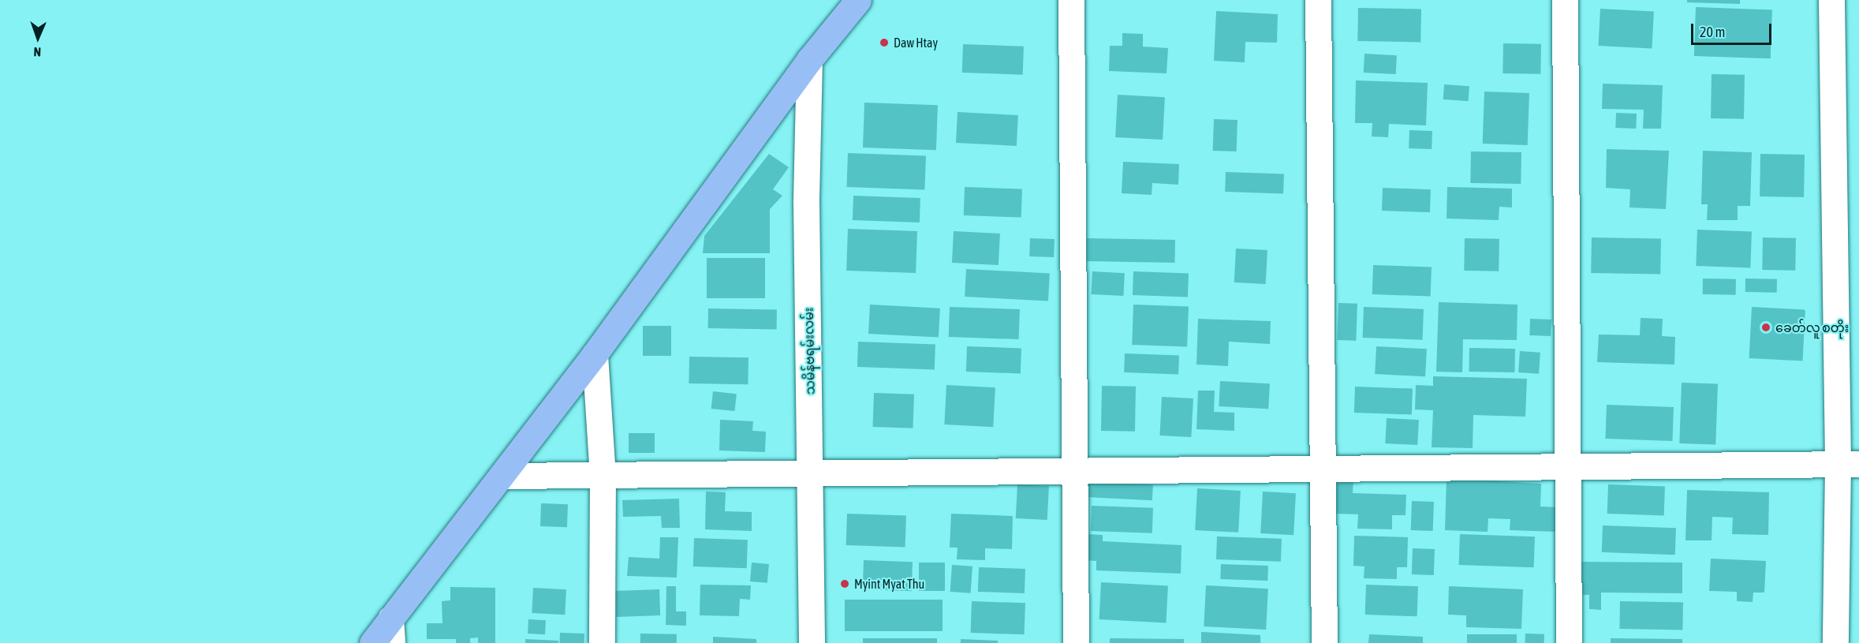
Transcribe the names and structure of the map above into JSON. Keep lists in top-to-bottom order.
{
  "streets": {
    "street": ["သမိန်ဗရမ်းလမ်း"]
  },
  "places": ["Daw Htay", "ခေတ်လူ စတိုး", "Myint Myat Thu"],
  "scale_bar": "20 m",
  "north": "bottom"
}
